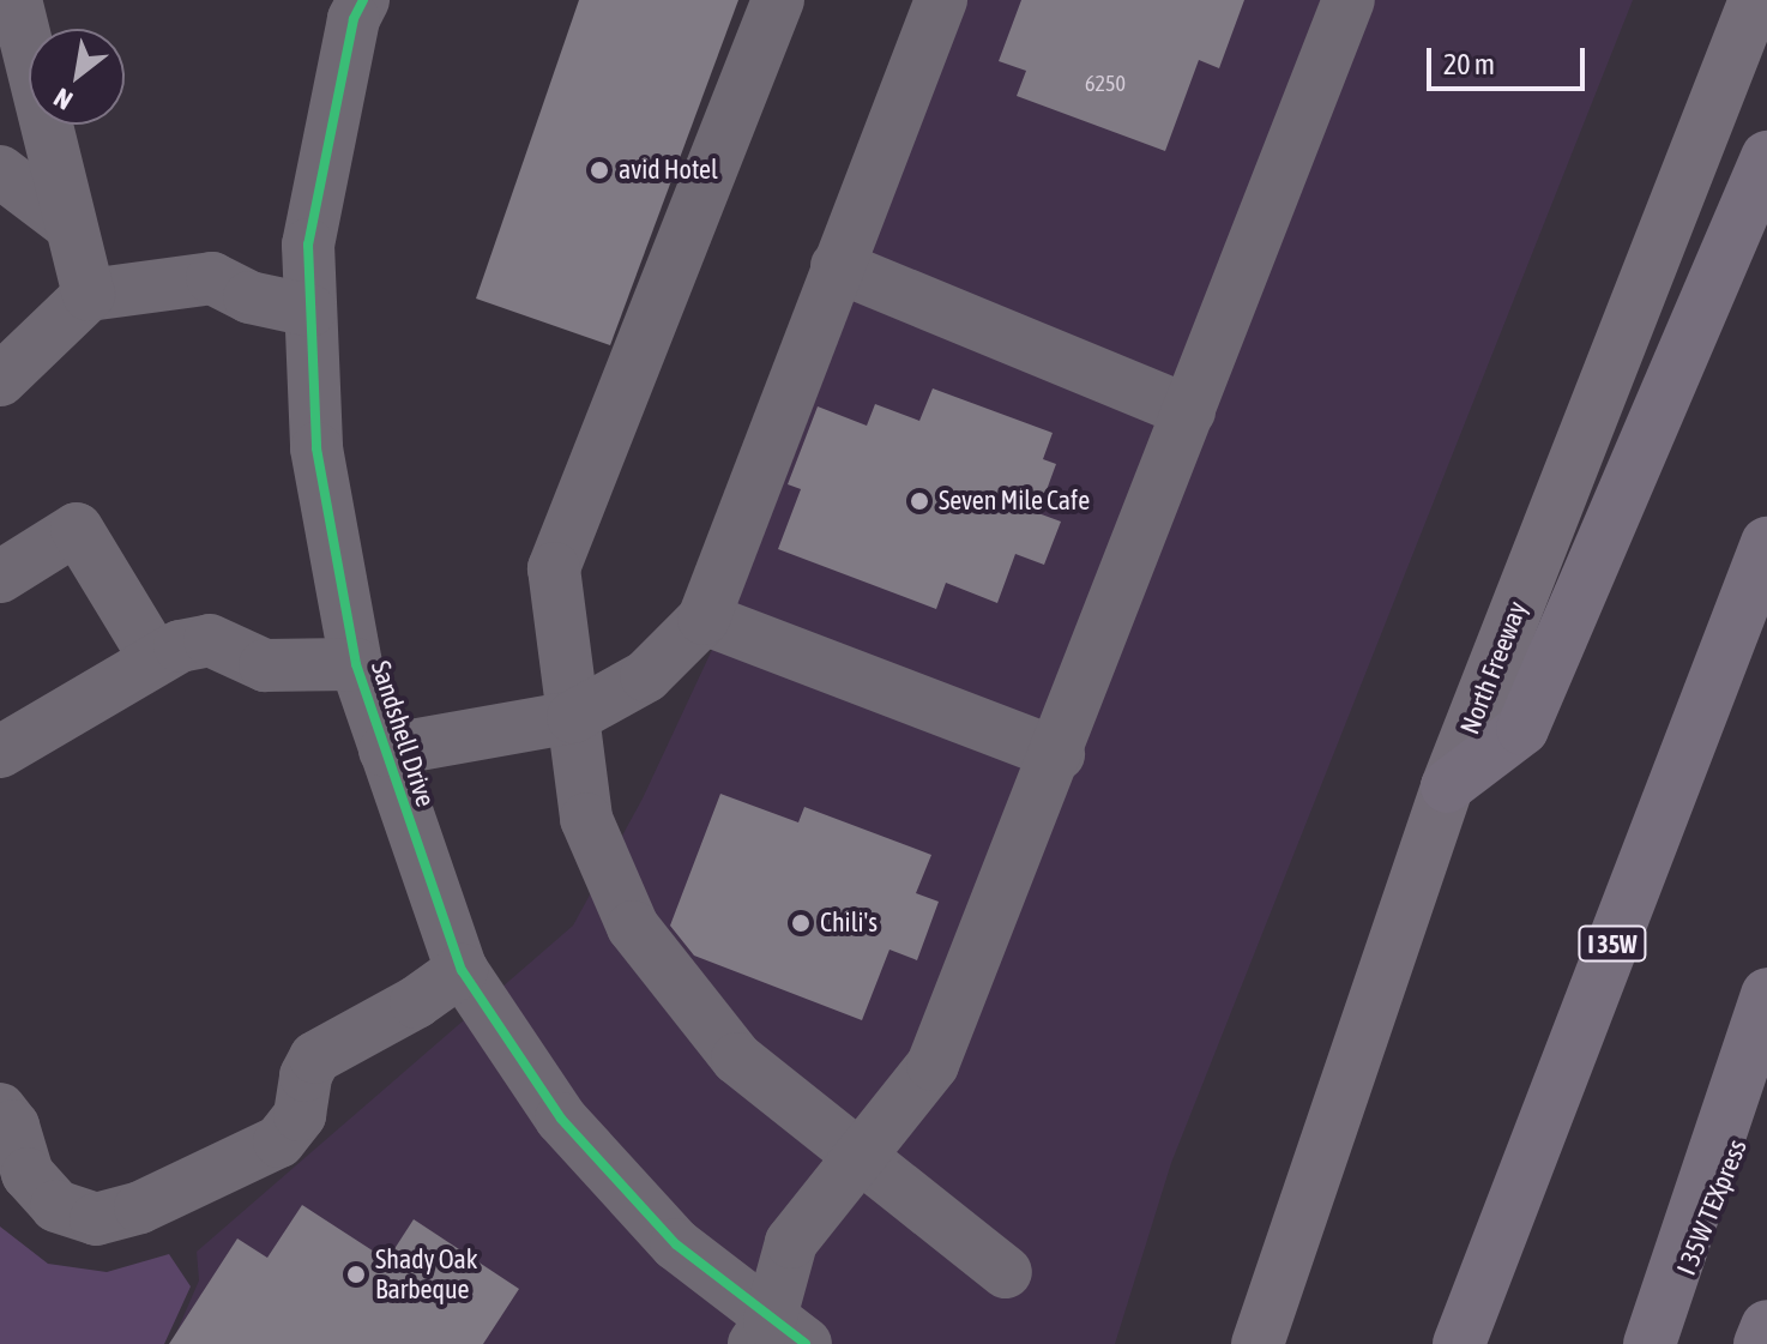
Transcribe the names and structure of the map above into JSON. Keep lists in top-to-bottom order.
{
  "streets": {
    "highway": ["I 35W", "I 35W TEXpress"],
    "main road": ["North Freeway"],
    "street": ["Sandshell Drive"]
  },
  "places": [
    "avid Hotel",
    "Seven Mile Cafe",
    "Chili's",
    "Shady Oak Barbeque"
  ],
  "house_numbers": ["6250"],
  "scale_bar": "20 m",
  "north": "bottom left"
}
